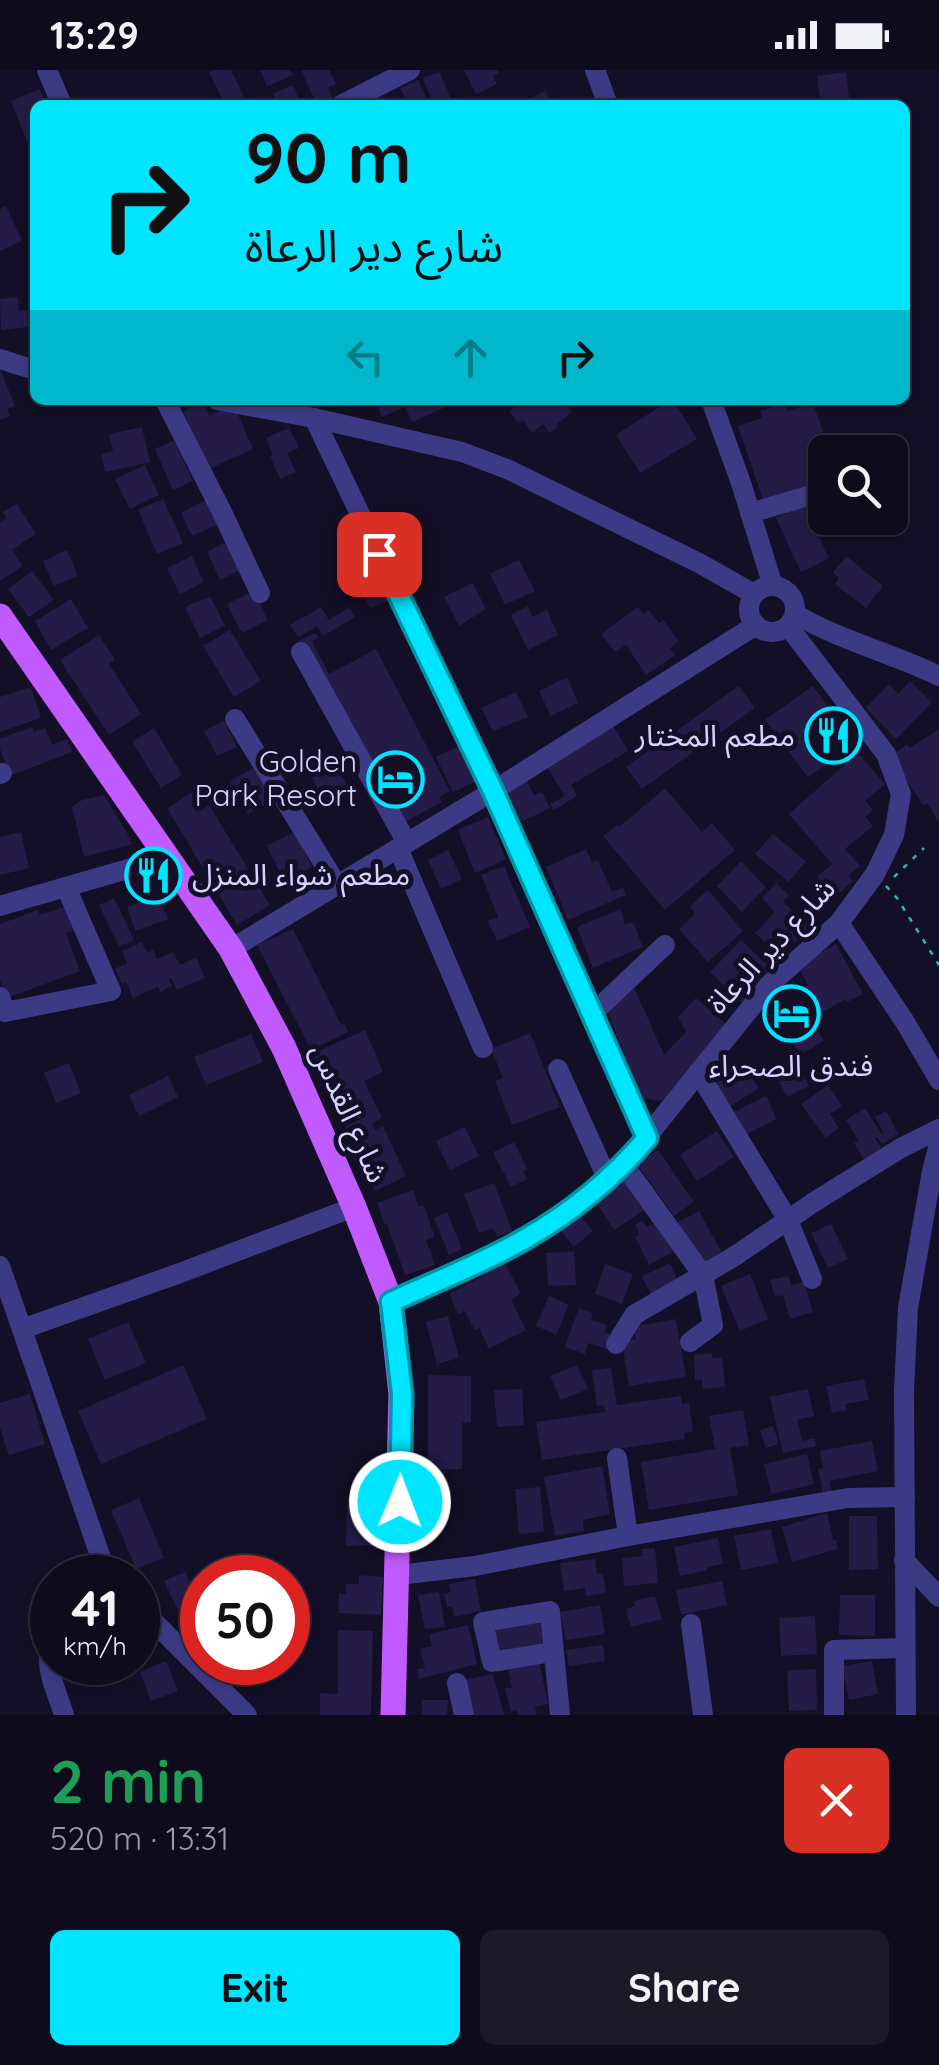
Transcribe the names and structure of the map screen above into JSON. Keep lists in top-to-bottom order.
{
  "streets": {
    "main road": ["شارع القدس"],
    "street": ["شارع دير الرعاة"]
  },
  "crossings": [
    ["شارع دير الرعاة", "شارع القدس"]
  ],
  "places": {
    "restaurant": ["مطعم المختار", "مطعم شواء المنزل"],
    "hotel": ["Golden Park Resort", "فندق الصحراء"]
  },
  "page": {
    "status": "13:29",
    "turn": ["90 m", "شارع دير الرعاة"],
    "speed": "41 km/h",
    "limit": "50",
    "heading": ["2 min", "520 m · 13:31"],
    "buttons": ["Exit", "Share"]
  }
}
